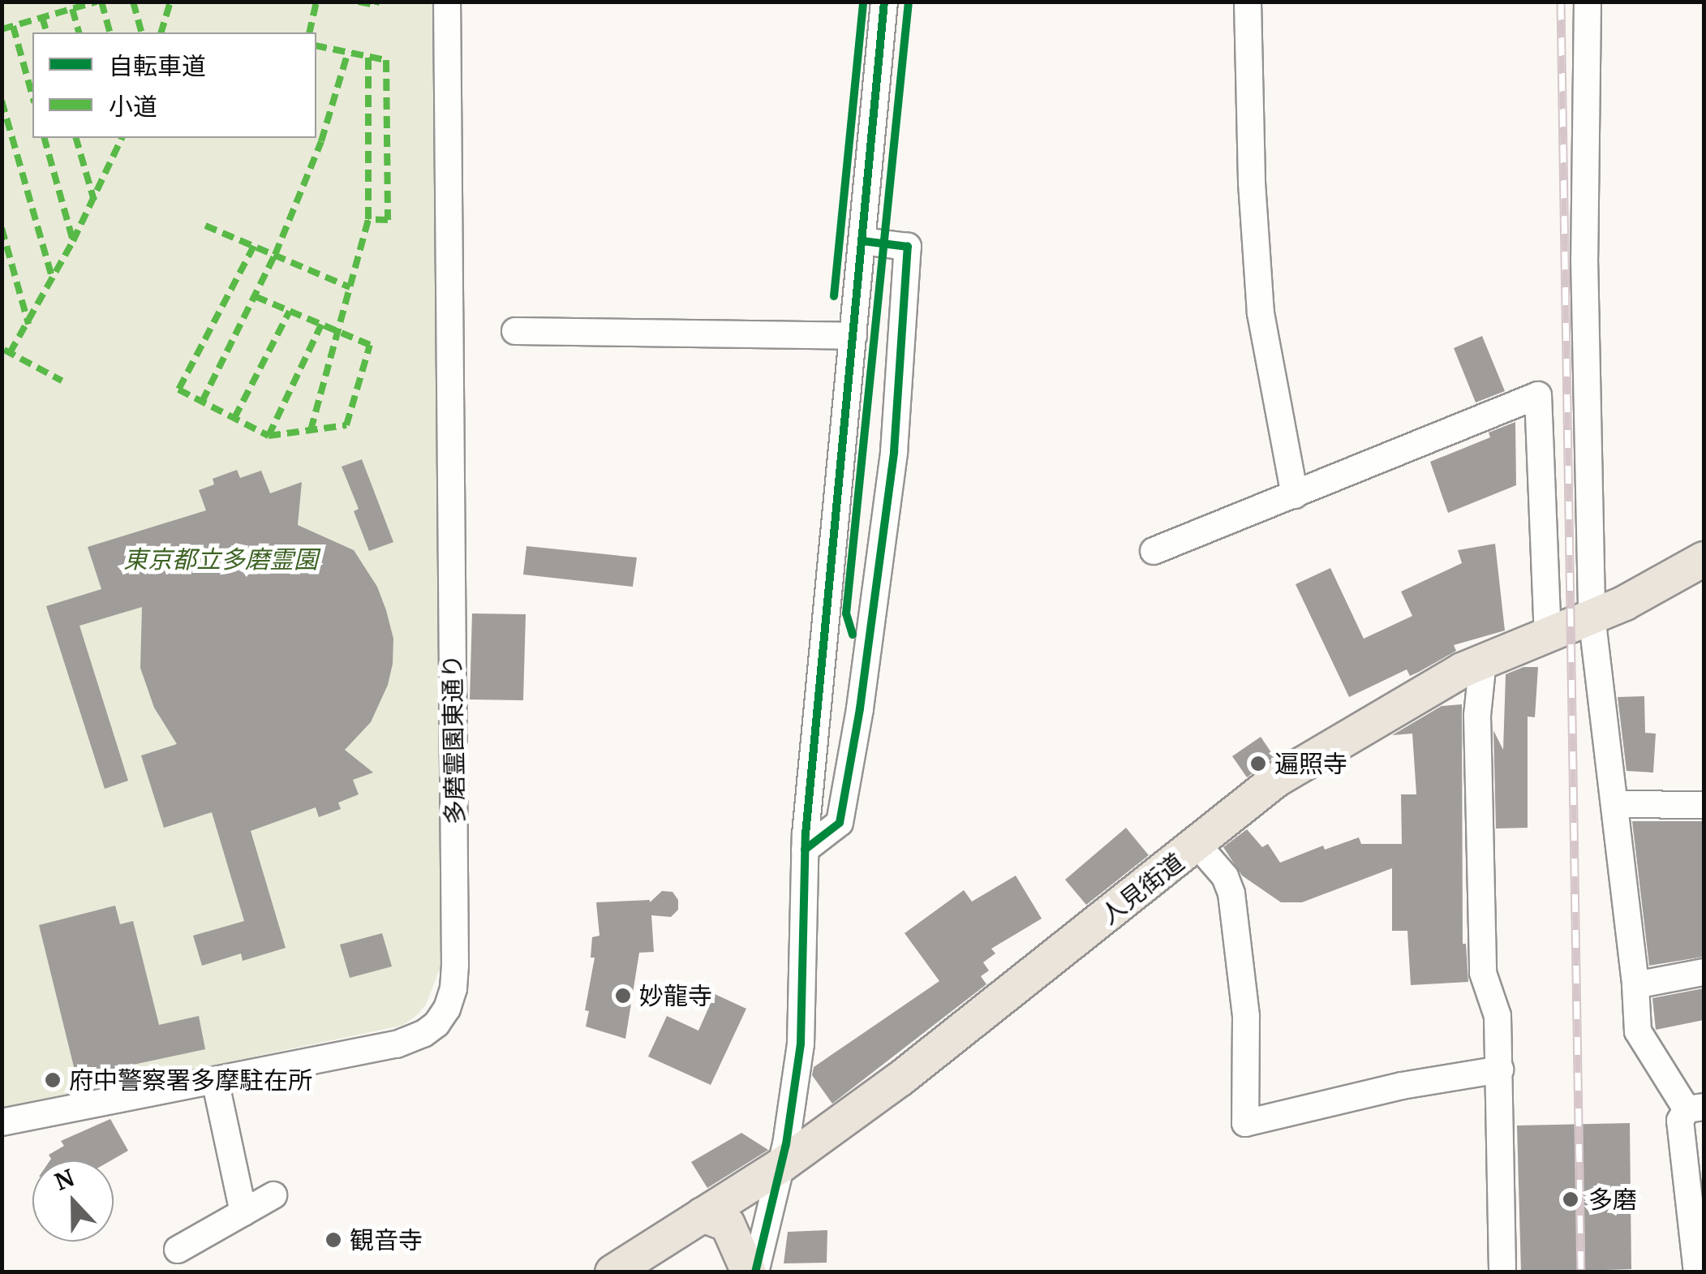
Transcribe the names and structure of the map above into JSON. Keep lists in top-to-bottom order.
{
  "streets": {
    "main road": ["人見街道"],
    "street": ["多磨霊園東通り"]
  },
  "parks": ["東京都立多磨霊園"],
  "places": [
    "遍照寺",
    "妙龍寺",
    "府中警察署多摩駐在所",
    "多磨",
    "観音寺"
  ],
  "legend": ["自転車道", "小道"],
  "north": "top"
}
